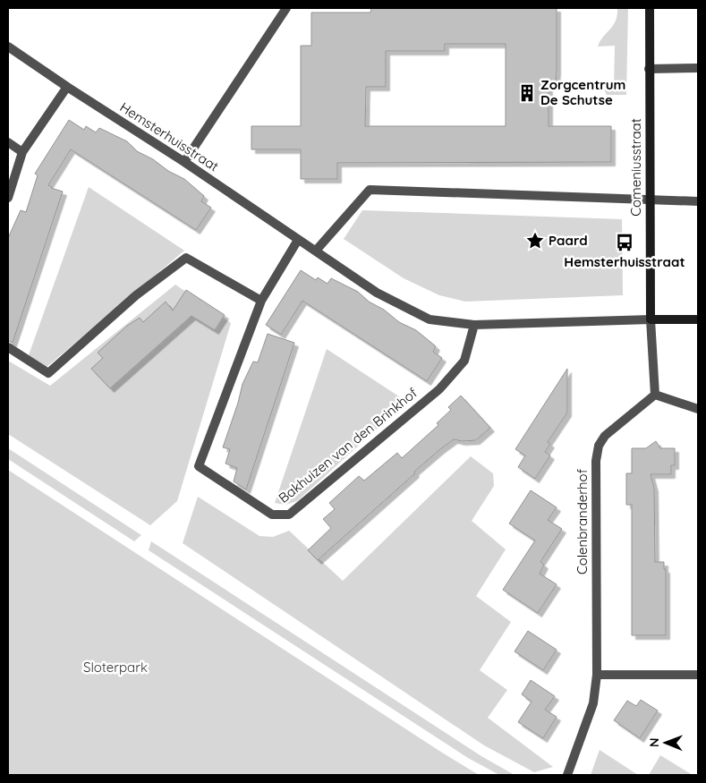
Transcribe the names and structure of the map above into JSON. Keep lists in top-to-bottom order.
{
  "streets": {
    "street": [
      "Hemsterhuisstraat",
      "Comeniusstraat",
      "Bakhuizen van den Brinkhof",
      "Colenbranderhof"
    ]
  },
  "crossings": [
    ["Hemsterhuisstraat", "Comeniusstraat"],
    ["Hemsterhuisstraat", "Bakhuizen van den Brinkhof"]
  ],
  "parks": ["Sloterpark"],
  "places": {
    "building": ["Zorgcentrum De Schutse"],
    "place": ["Paard"],
    "bus stop": ["Hemsterhuisstraat"]
  },
  "north": "left"
}
